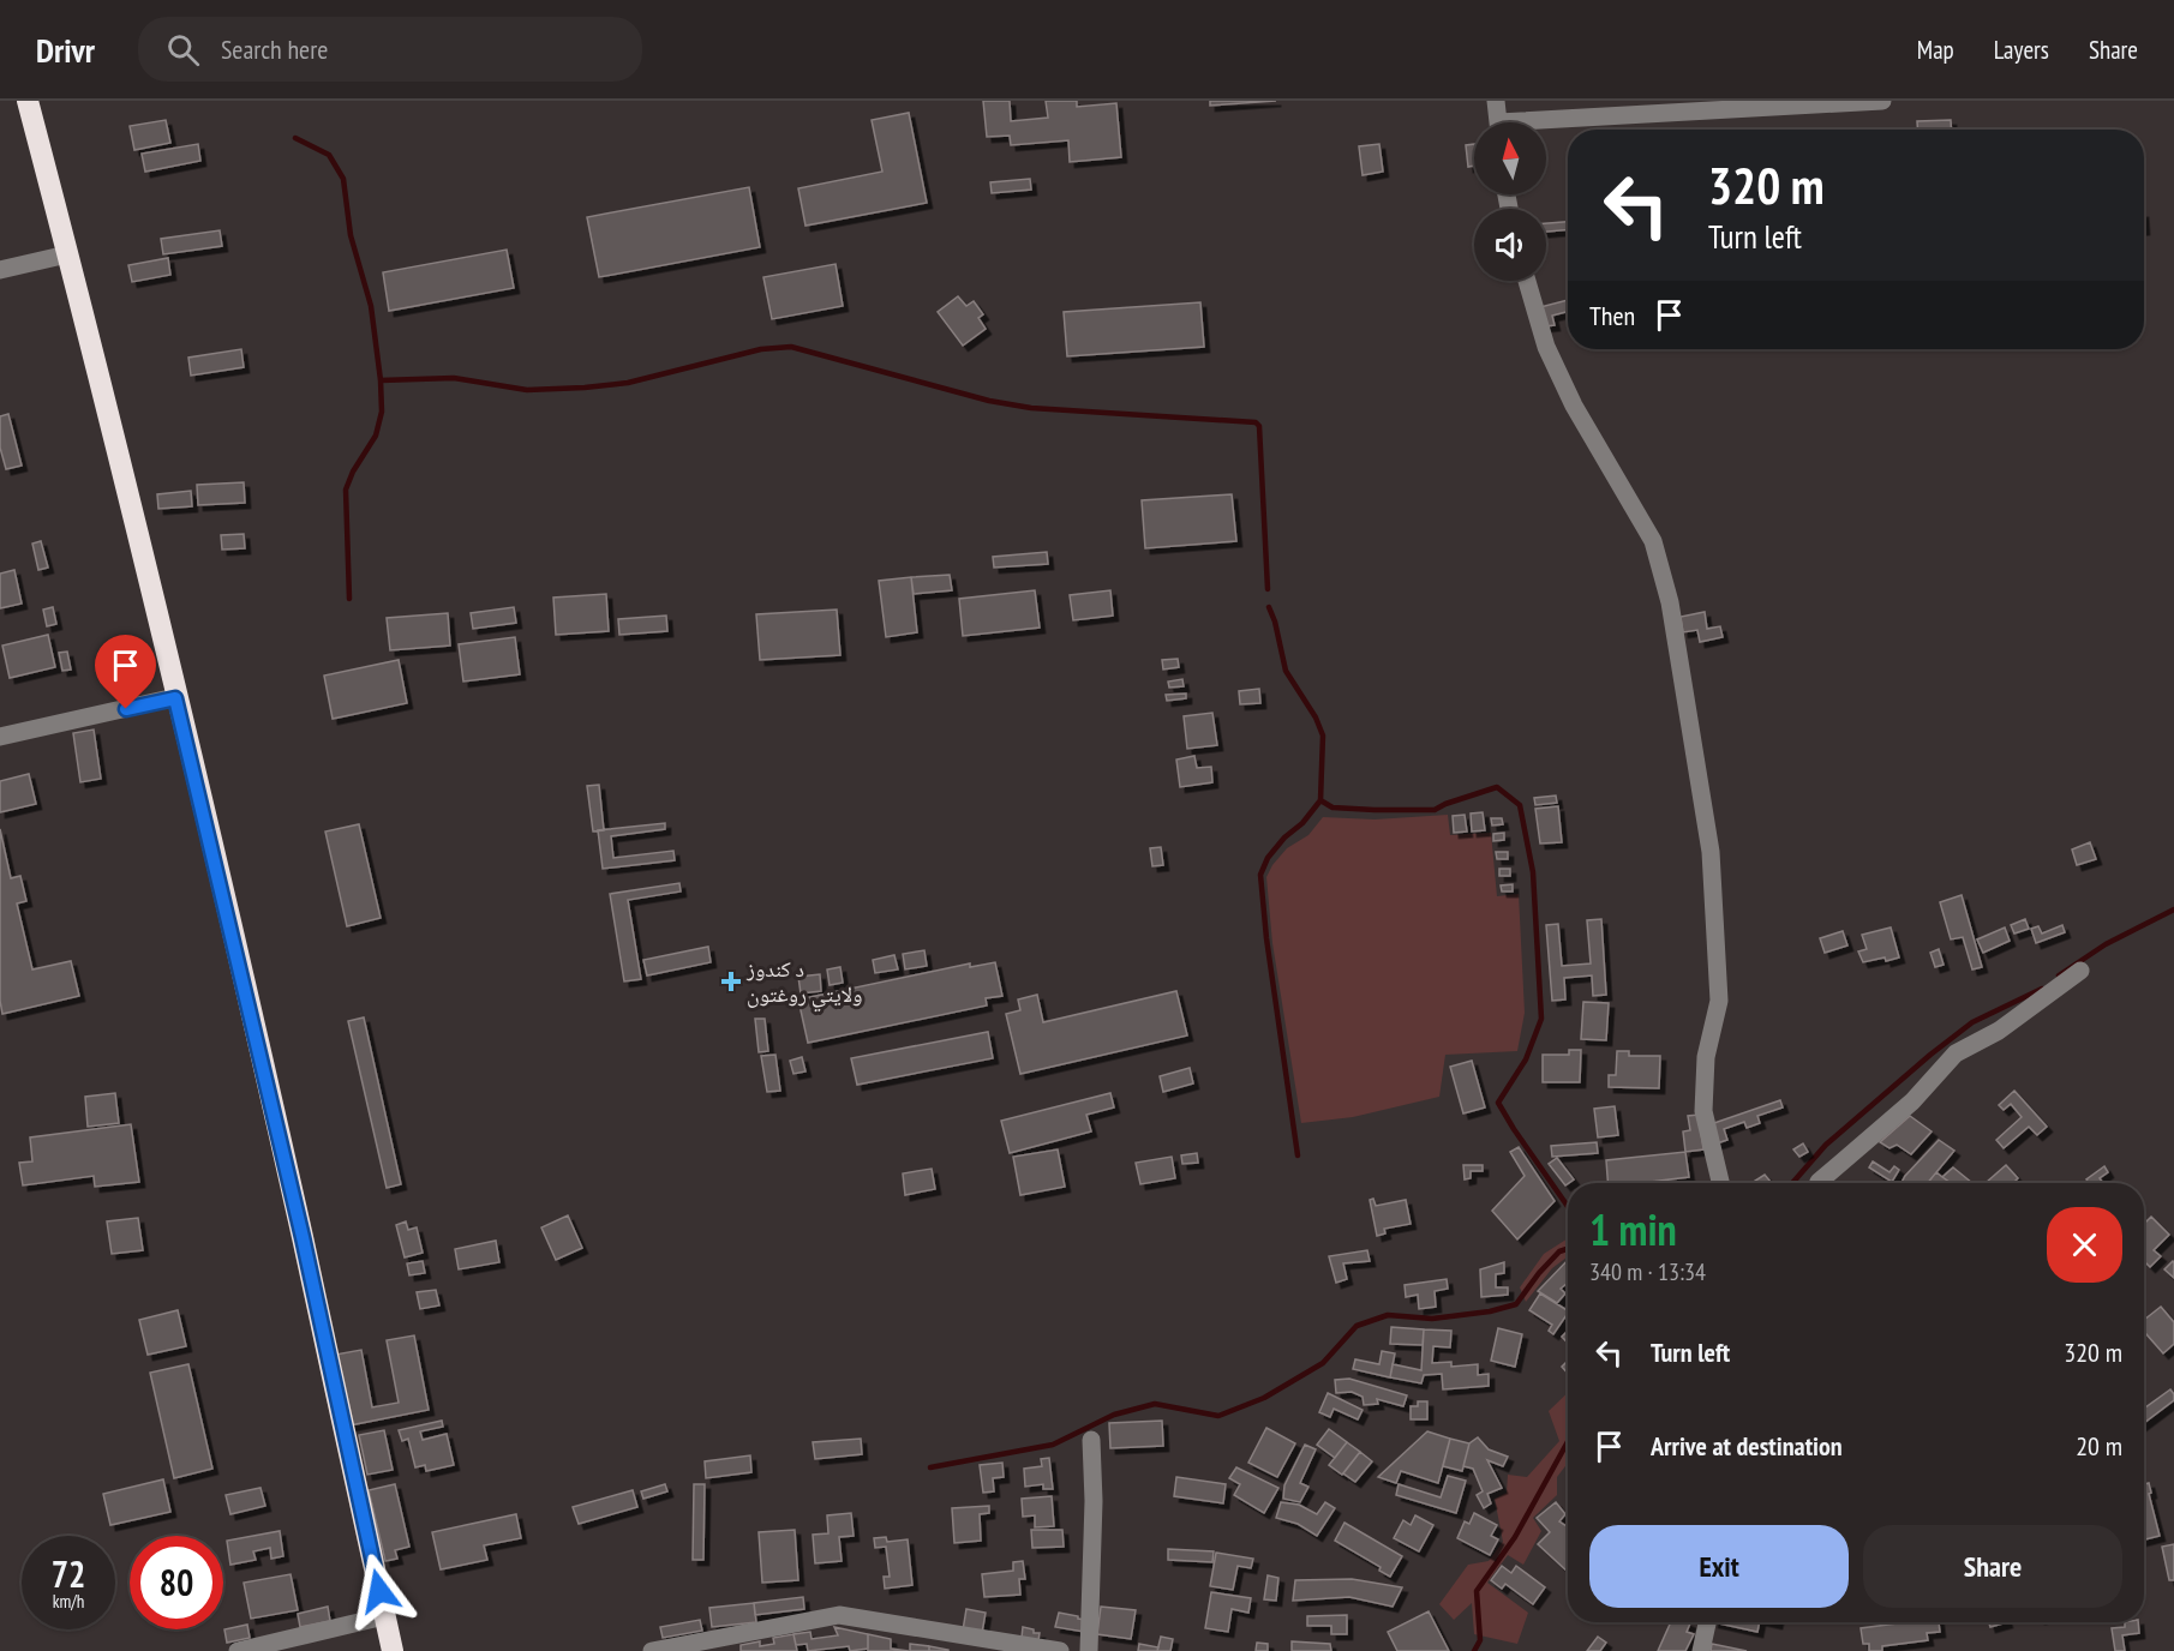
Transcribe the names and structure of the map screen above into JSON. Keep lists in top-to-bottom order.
{
  "places": {
    "health": ["د کندوز ولایتي روغتون"]
  },
  "north": "top",
  "page": {
    "header": "Drivr",
    "search": "Search here",
    "nav": ["Map", "Layers", "Share"],
    "turn": ["320 m", "Turn left"],
    "then": "Then",
    "heading": ["1 min", "340 m · 13:34"],
    "list": [
      {
        "name": "Turn left",
        "value": "320 m"
      },
      {
        "name": "Arrive at destination",
        "value": "20 m"
      }
    ],
    "buttons": ["Exit", "Share"],
    "speed": "72 km/h",
    "limit": "80"
  }
}
